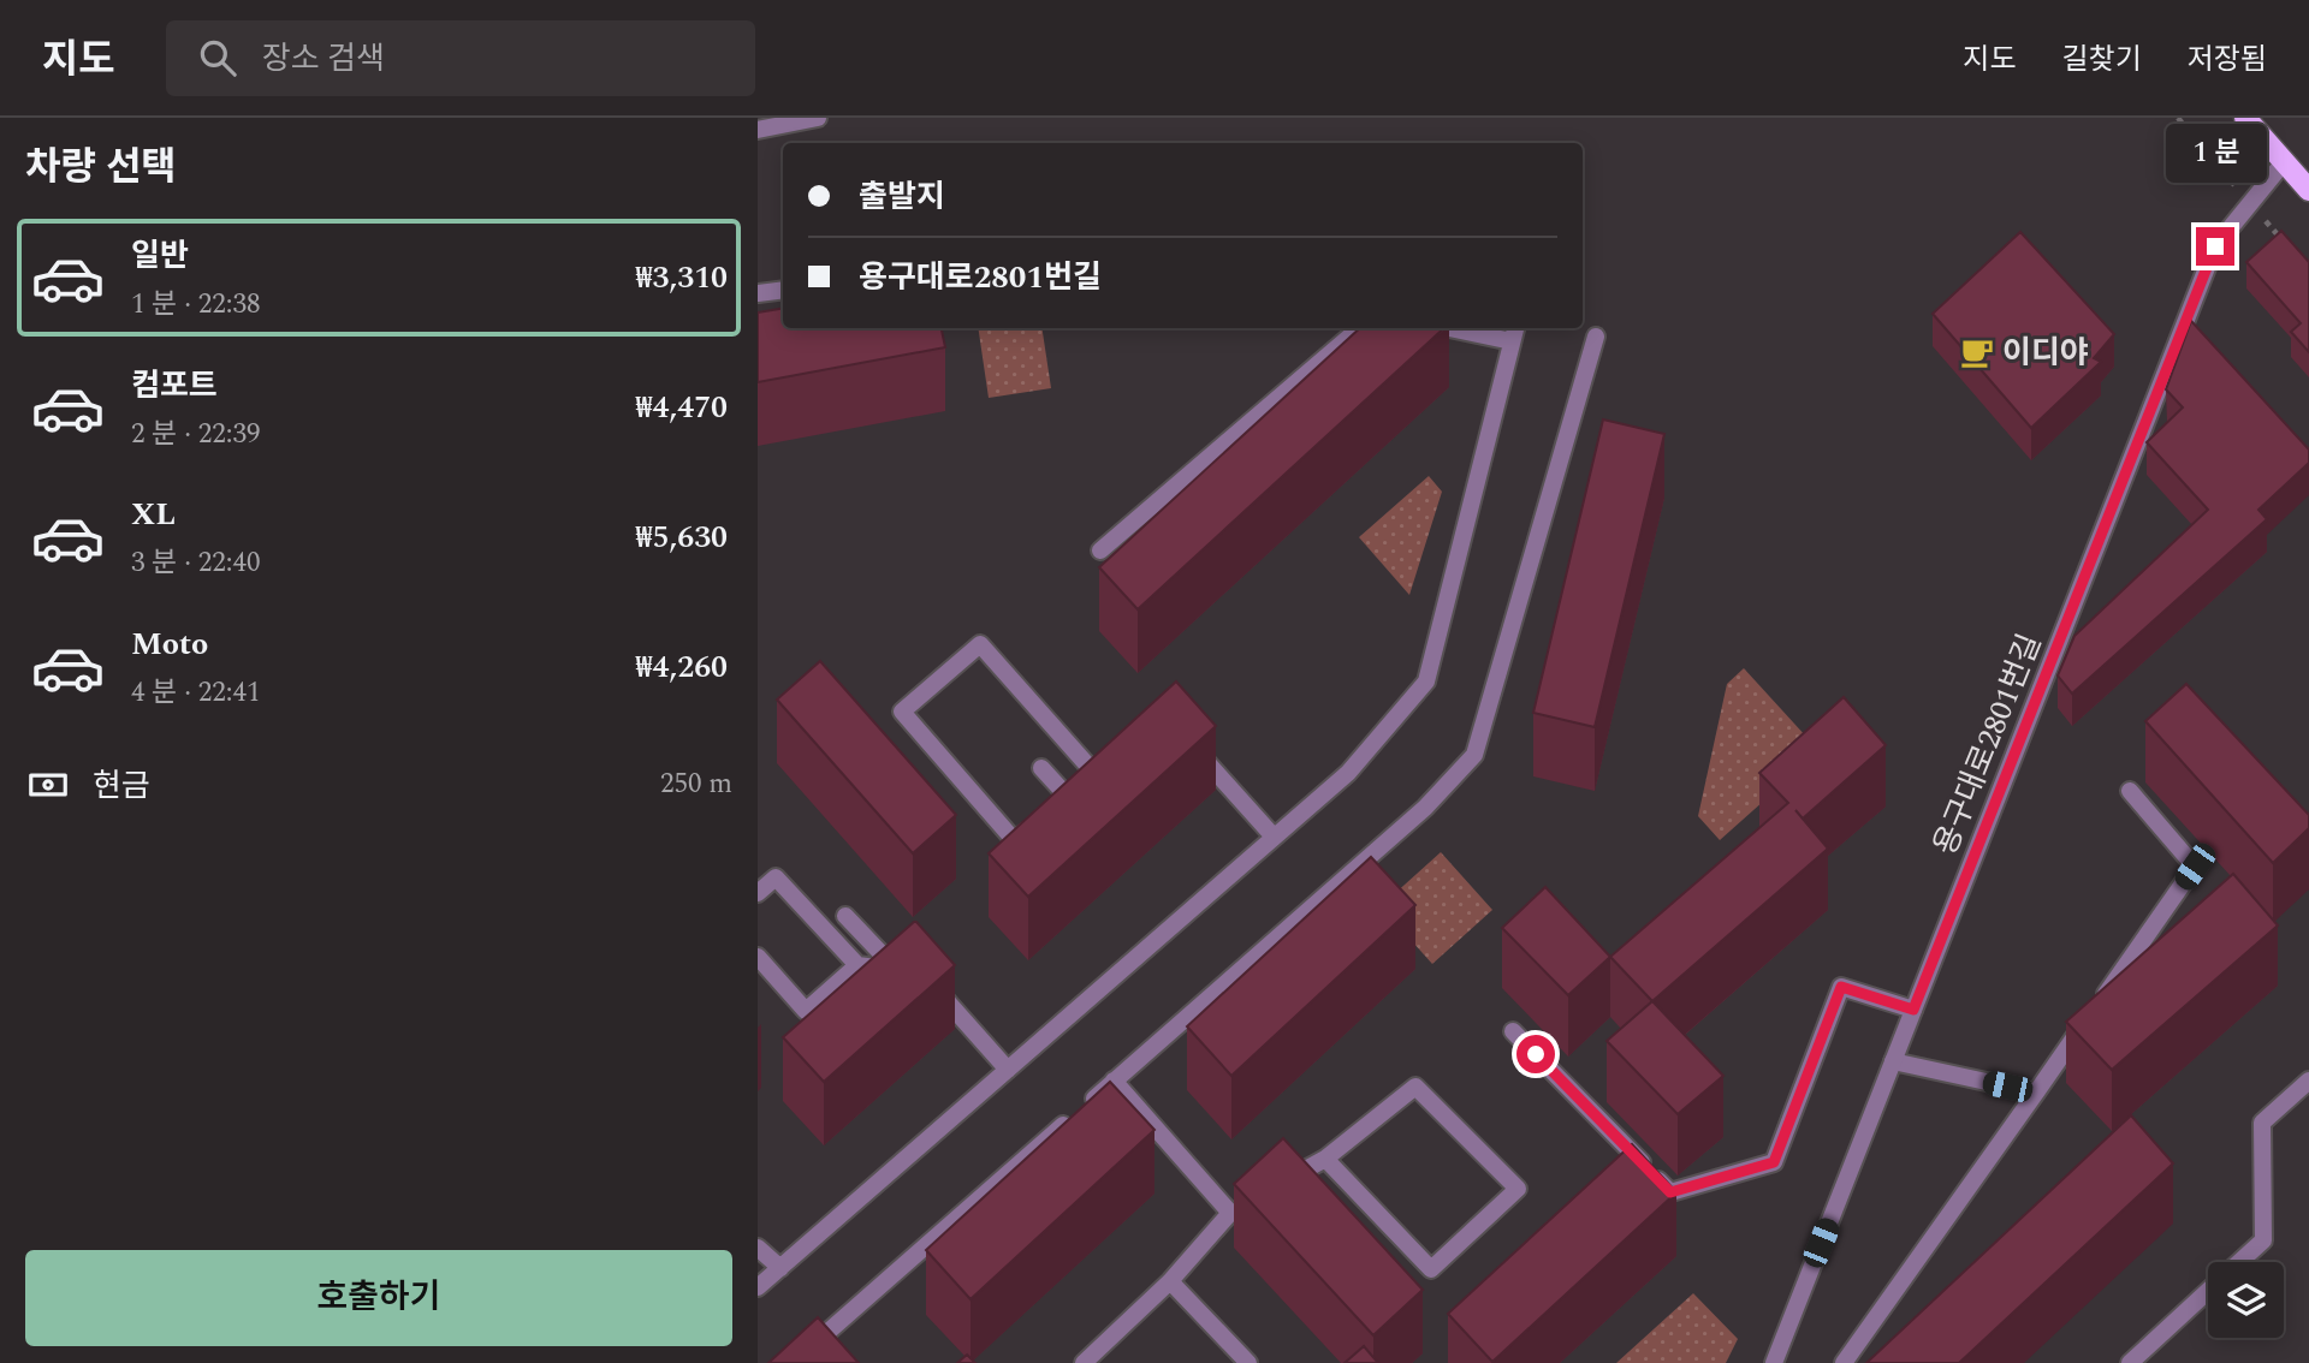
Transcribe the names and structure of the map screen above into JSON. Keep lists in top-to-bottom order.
{
  "streets": {
    "street": ["용구대로2801번길"]
  },
  "places": {
    "cafe": ["이디야"]
  },
  "page": {
    "header": "지도",
    "search": "장소 검색",
    "nav": ["지도", "길찾기", "저장됨"],
    "heading": "차량 선택",
    "bubble": "1 분",
    "banner": ["출발지", "용구대로2801번길"],
    "list": [
      {
        "name": "일반",
        "note": "1 분 · 22:38",
        "value": "₩3,310"
      },
      {
        "name": "컴포트",
        "note": "2 분 · 22:39",
        "value": "₩4,470"
      },
      {
        "name": "XL",
        "note": "3 분 · 22:40",
        "value": "₩5,630"
      },
      {
        "name": "Moto",
        "note": "4 분 · 22:41",
        "value": "₩4,260"
      }
    ],
    "pay": ["현금", "250 m"],
    "buttons": "호출하기"
  }
}
